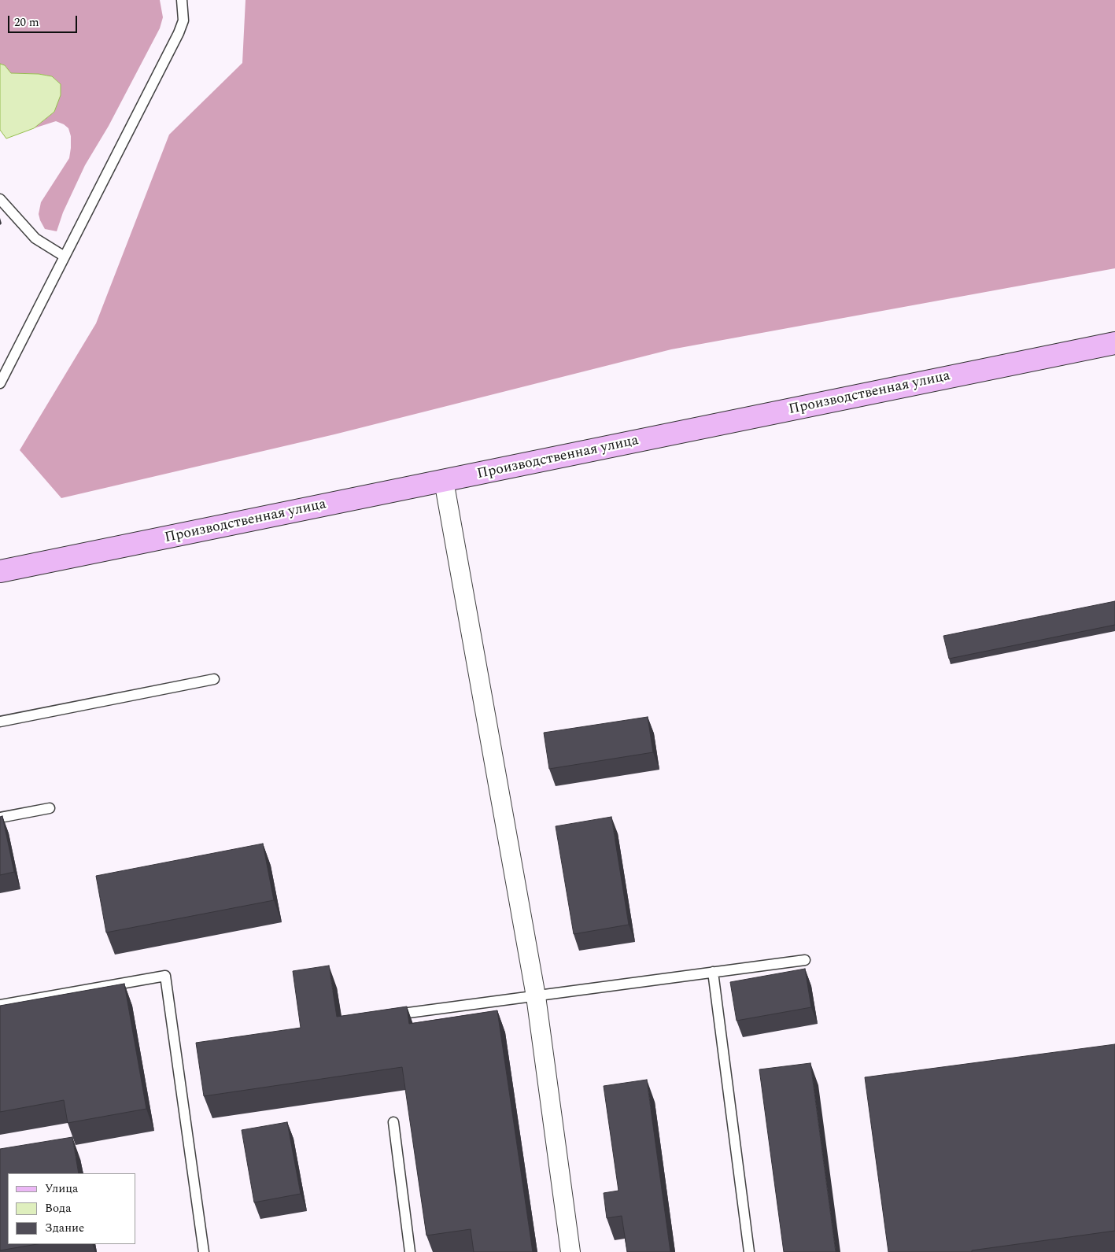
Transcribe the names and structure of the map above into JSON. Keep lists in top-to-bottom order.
{
  "streets": {
    "main road": ["Производственная улица"]
  },
  "legend": ["Улица", "Вода", "Здание"],
  "scale_bar": "20 m"
}
